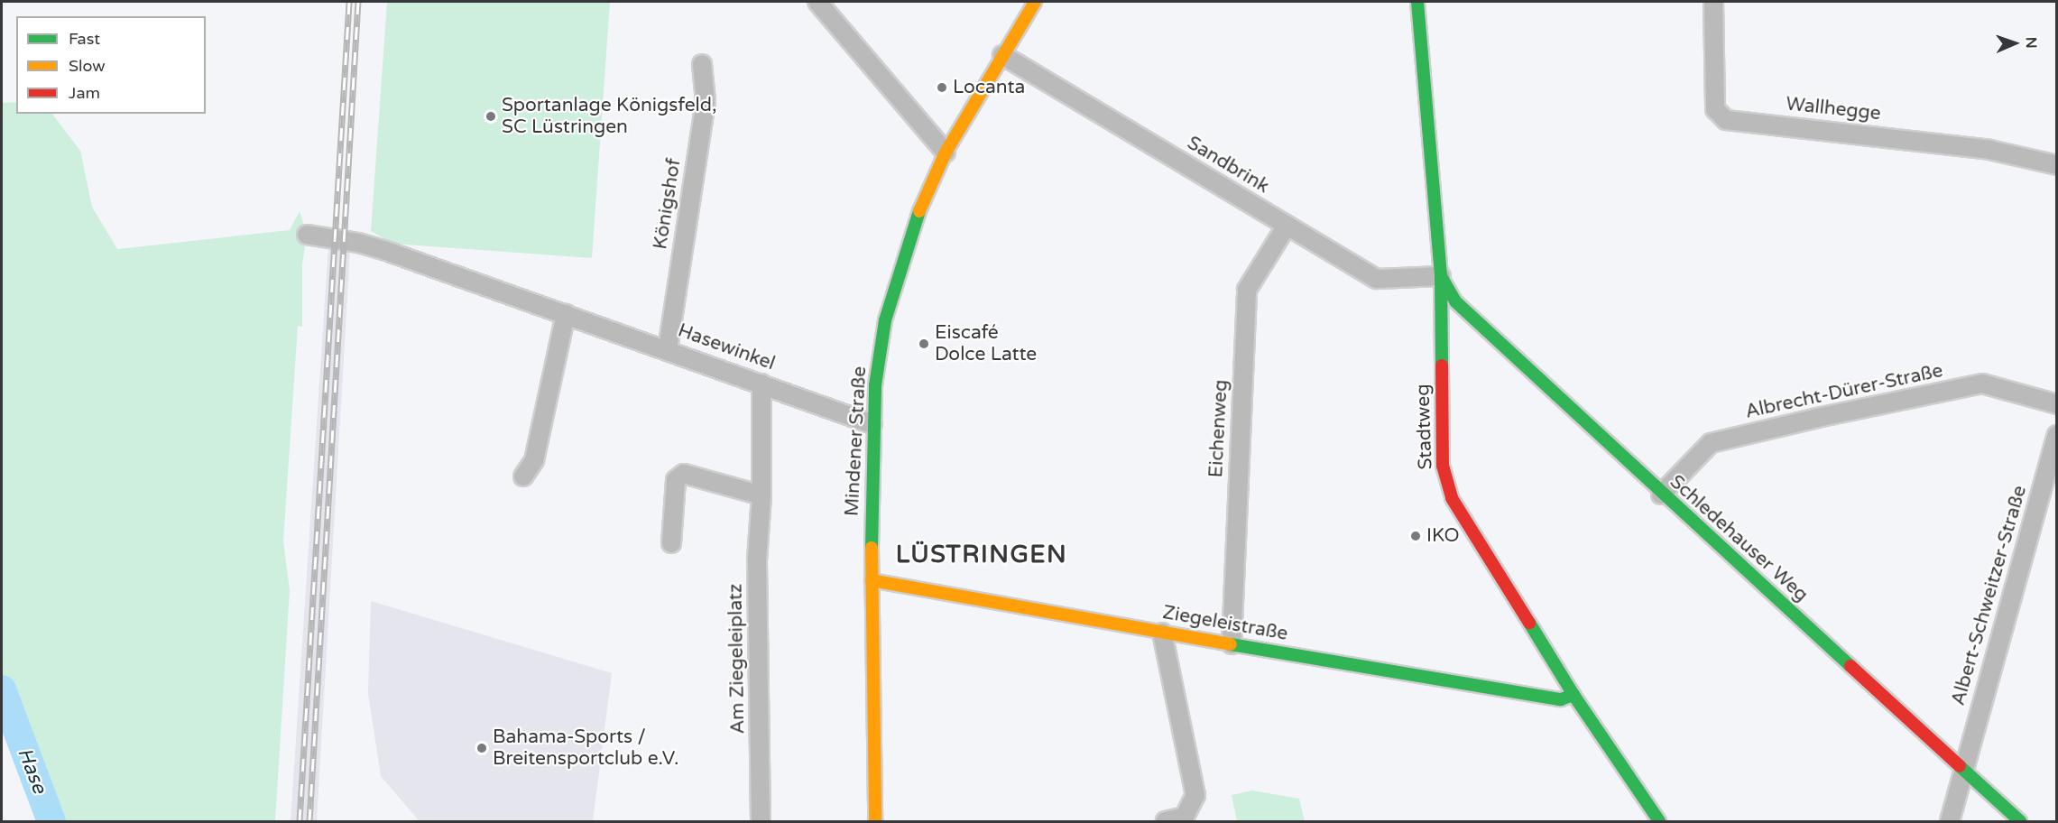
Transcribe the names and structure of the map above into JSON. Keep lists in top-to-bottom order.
{
  "streets": {
    "street": [
      "Wallhegge",
      "Sandbrink",
      "Königshof",
      "Hasewinkel",
      "Albrecht-Dürer-Straße",
      "Stadtweg",
      "Eichenweg",
      "Mindener Straße",
      "Schledehauser Weg",
      "Albert-Schweitzer-Straße",
      "Ziegeleistraße",
      "Am Ziegeleiplatz"
    ]
  },
  "crossings": [
    ["Sandbrink", "Stadtweg"],
    ["Sandbrink", "Eichenweg"],
    ["Sandbrink", "Mindener Straße"],
    ["Sandbrink", "Schledehauser Weg"],
    ["Königshof", "Hasewinkel"],
    ["Hasewinkel", "Mindener Straße"],
    ["Hasewinkel", "Am Ziegeleiplatz"],
    ["Albrecht-Dürer-Straße", "Schledehauser Weg"],
    ["Stadtweg", "Schledehauser Weg"],
    ["Stadtweg", "Ziegeleistraße"],
    ["Eichenweg", "Ziegeleistraße"],
    ["Mindener Straße", "Ziegeleistraße"],
    ["Schledehauser Weg", "Albert-Schweitzer-Straße"]
  ],
  "districts": ["LÜSTRINGEN"],
  "water": ["Hase"],
  "places": [
    "Locanta",
    "Sportanlage Königsfeld, SC Lüstringen",
    "Eiscafé Dolce Latte",
    "IKO",
    "Bahama-Sports / Breitensportclub e.V."
  ],
  "legend": ["Fast", "Slow", "Jam"],
  "north": "right"
}
